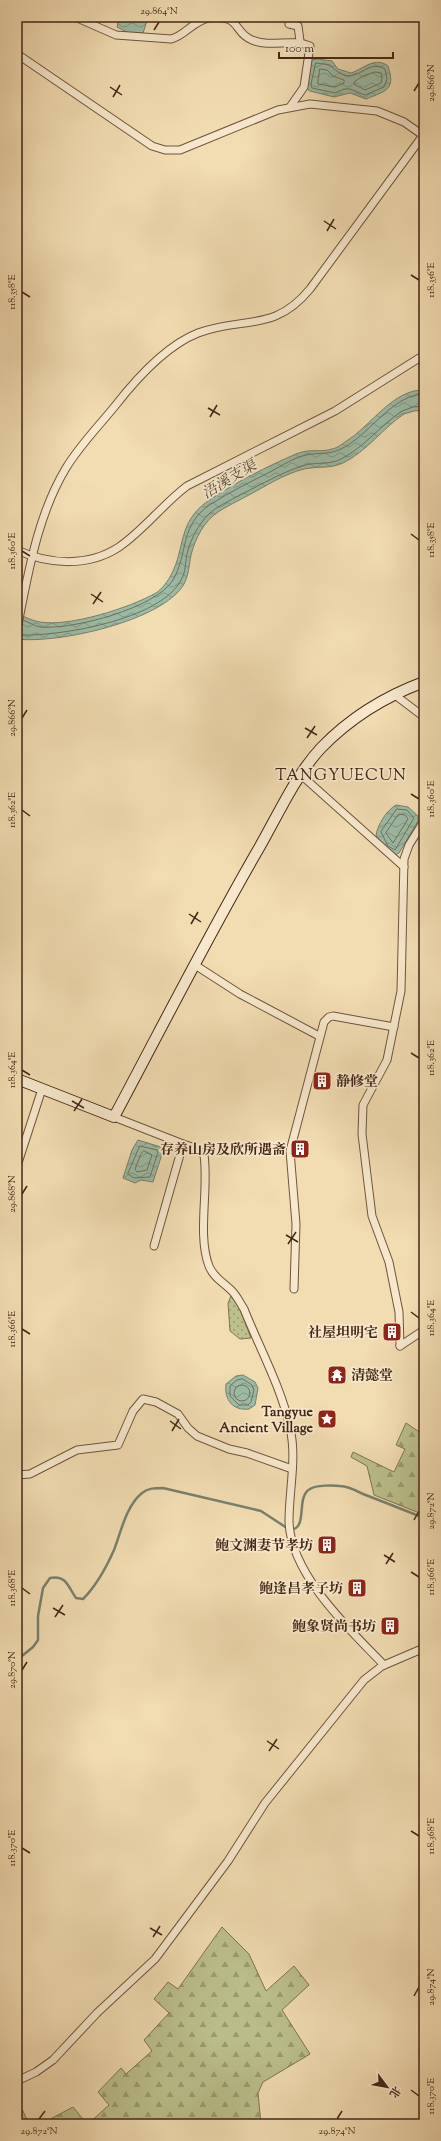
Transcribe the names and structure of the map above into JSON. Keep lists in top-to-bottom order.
{
  "districts": ["TANGYUECUN"],
  "water": ["浯溪支渠"],
  "places": {
    "building": [
      "静修堂",
      "存养山房及欣所遇斋",
      "社屋坦明宅",
      "鲍文渊妻节孝坊",
      "鲍逢昌孝子坊",
      "鲍象贤尚书坊"
    ],
    "temple": ["清懿堂"],
    "place": ["Tangyue Ancient Village"]
  },
  "scale_bar": "100 m",
  "north": "bottom right",
  "coordinates": [
    "29.864°N",
    "29.866°N",
    "118.356°E",
    "118.358°E",
    "118.360°E",
    "118.362°E",
    "118.364°E",
    "29.868°N",
    "118.366°E",
    "29.872°N",
    "118.368°E",
    "29.870°N",
    "118.370°E",
    "29.874°N"
  ]
}
